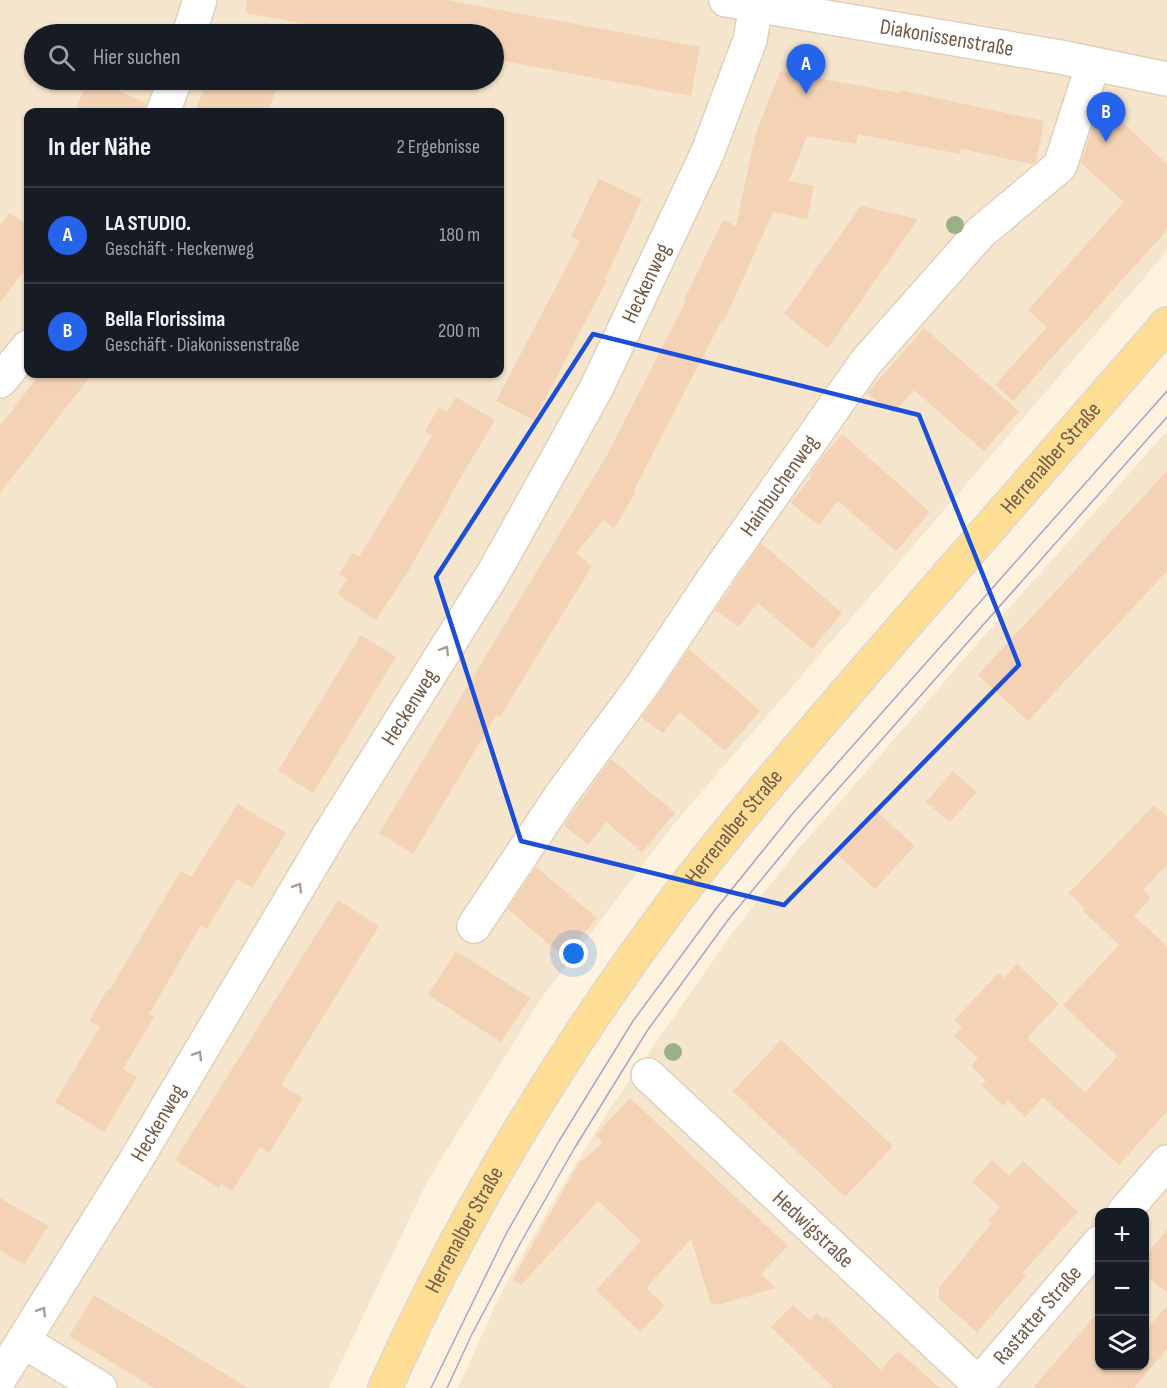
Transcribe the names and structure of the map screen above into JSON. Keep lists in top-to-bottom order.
{
  "streets": {
    "main road": ["Herrenalber Straße"],
    "street": [
      "Diakonissenstraße",
      "Heckenweg",
      "Hainbuchenweg",
      "Hedwigstraße",
      "Rastatter Straße"
    ]
  },
  "crossings": [
    ["Diakonissenstraße", "Heckenweg"],
    ["Diakonissenstraße", "Hainbuchenweg"],
    ["Hedwigstraße", "Rastatter Straße"]
  ],
  "one_way": ["Heckenweg"],
  "page": {
    "search": "Hier suchen",
    "pins": ["A", "B"],
    "heading": ["In der Nähe", "2 Ergebnisse"],
    "list": [
      {
        "mark": "A",
        "name": "LA STUDIO.",
        "note": "Geschäft · Heckenweg",
        "value": "180 m"
      },
      {
        "mark": "B",
        "name": "Bella Florissima",
        "note": "Geschäft · Diakonissenstraße",
        "value": "200 m"
      }
    ],
    "map_buttons": ["+", "−"]
  }
}
